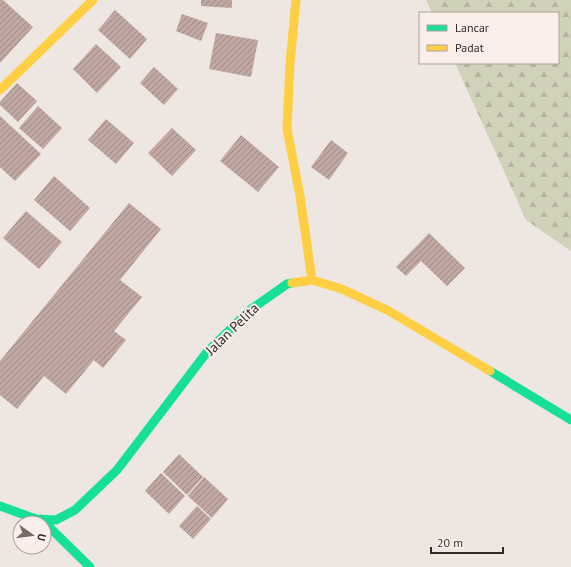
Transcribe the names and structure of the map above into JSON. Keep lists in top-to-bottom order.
{
  "streets": {
    "main road": ["Jalan Pelita"]
  },
  "legend": ["Lancar", "Padat"],
  "scale_bar": "20 m",
  "north": "right"
}
